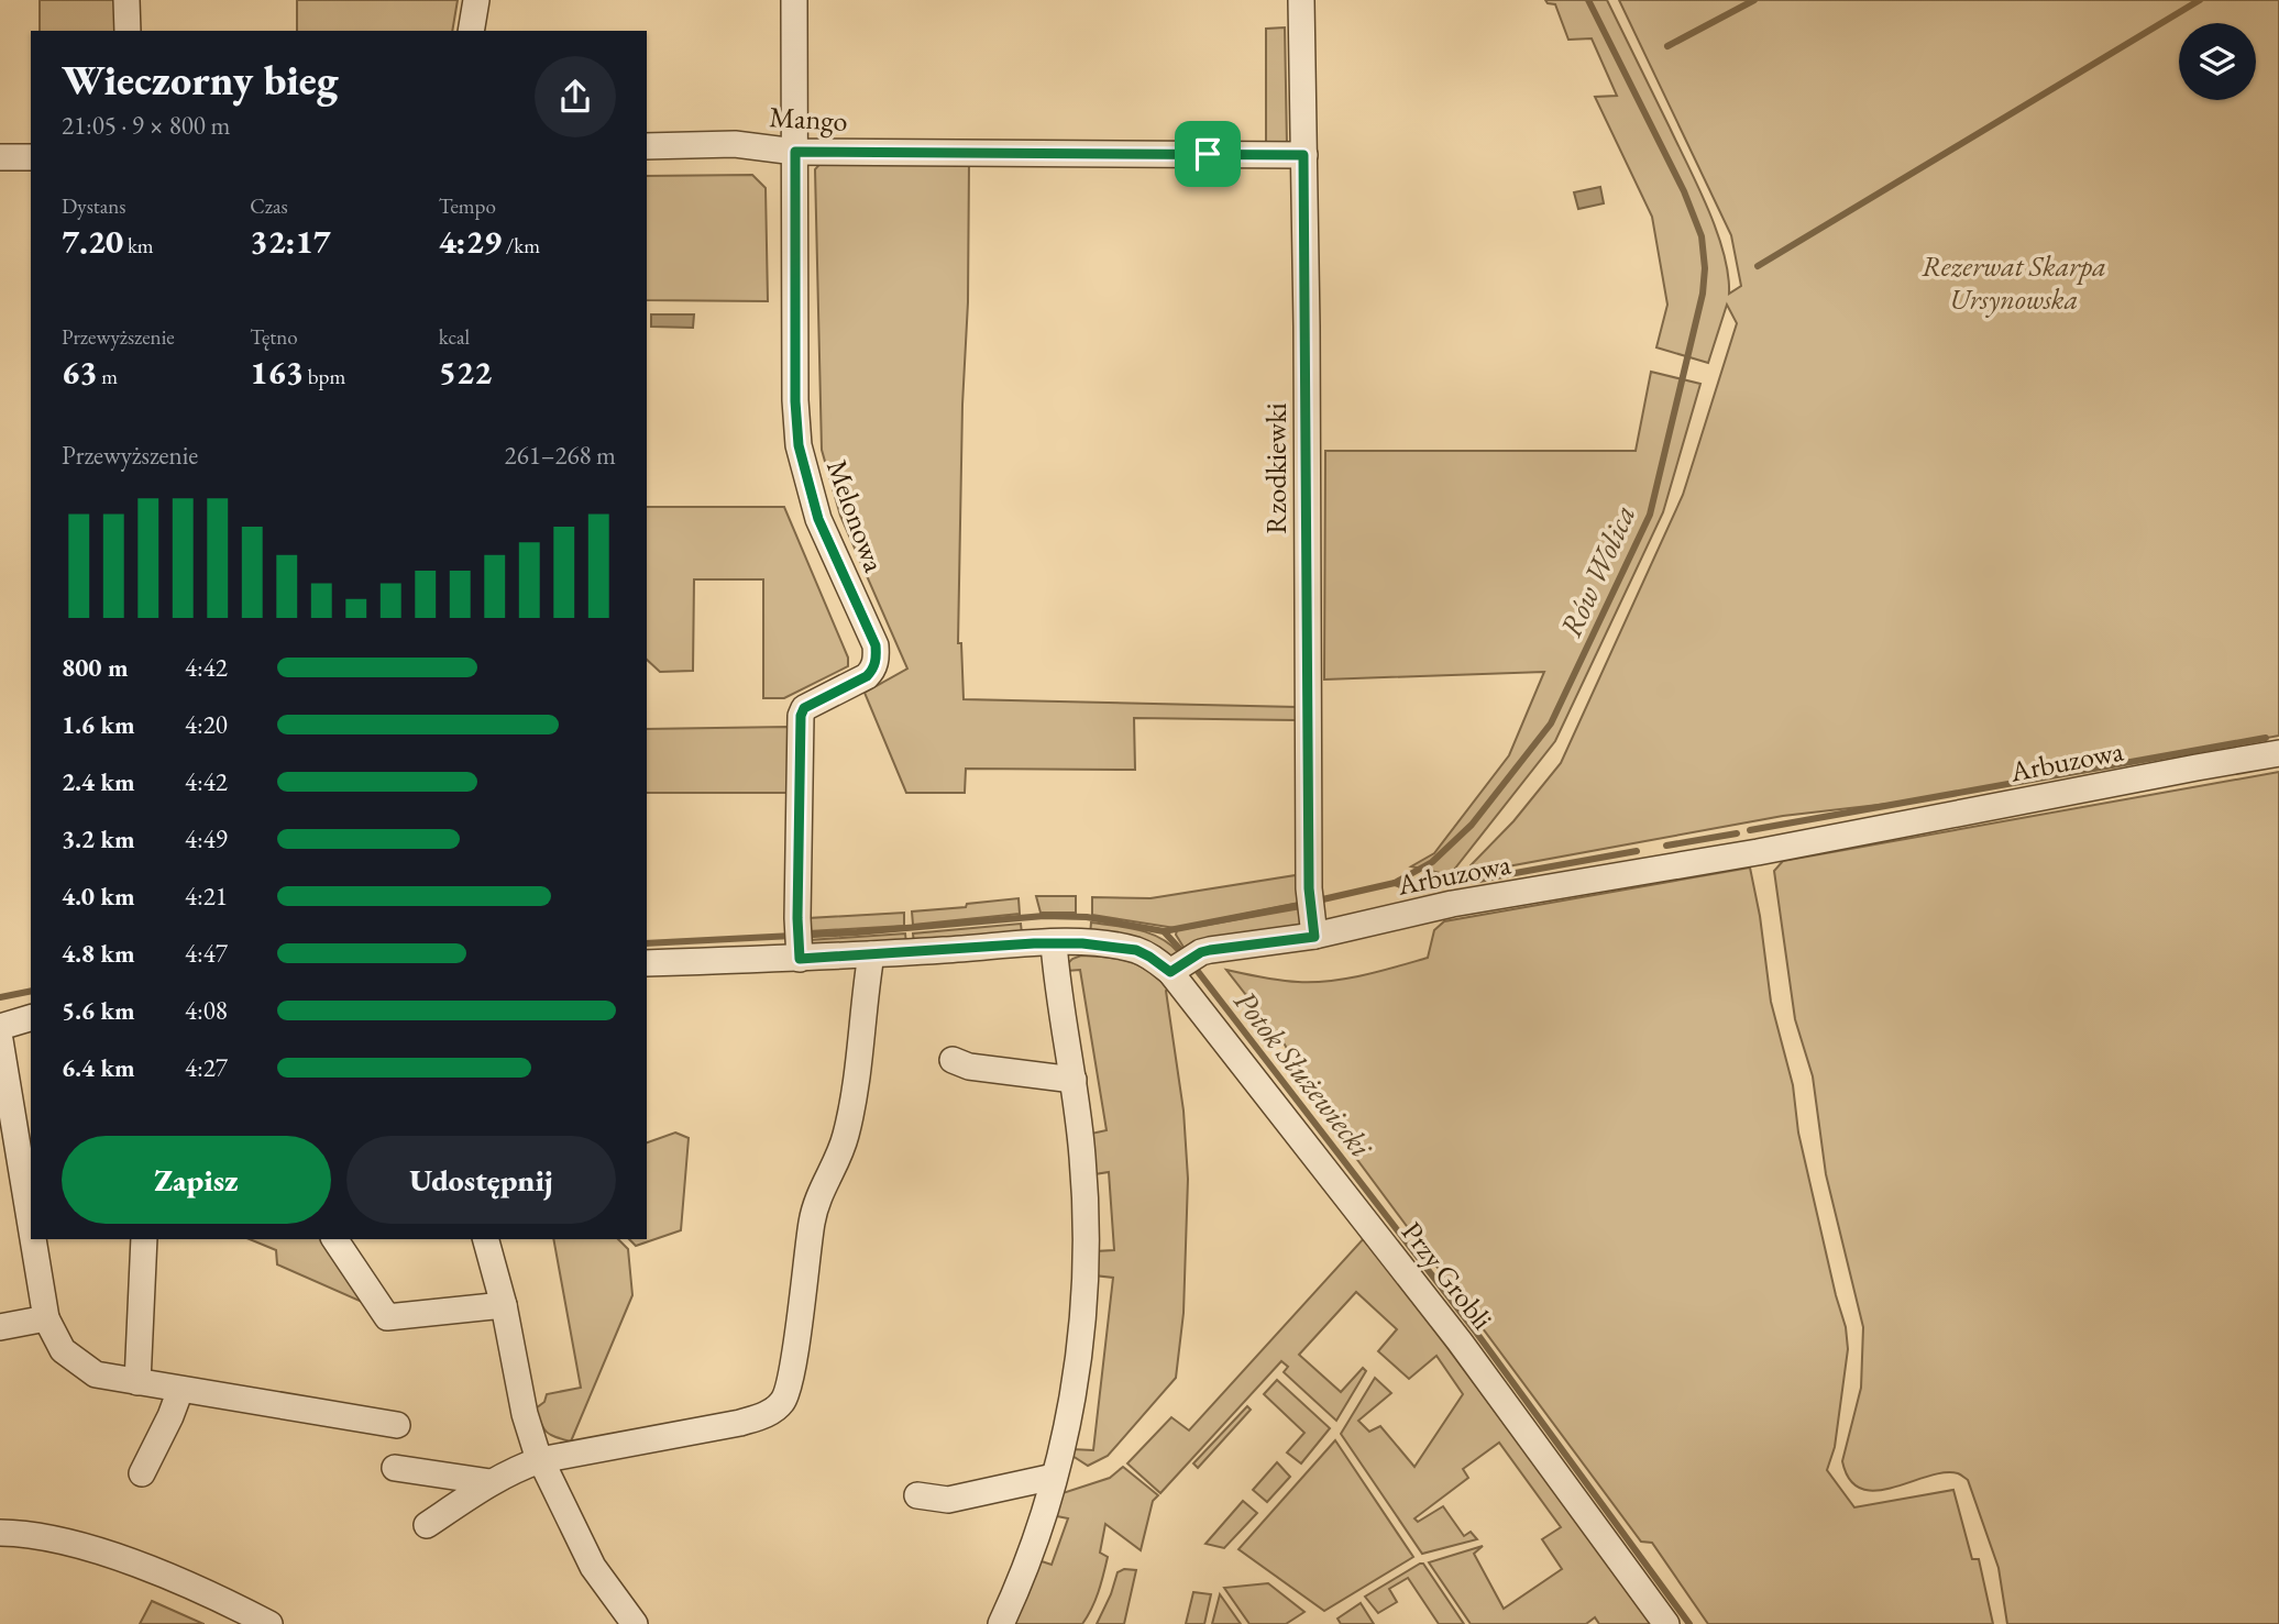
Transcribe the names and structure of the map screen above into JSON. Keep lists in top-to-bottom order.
{
  "streets": {
    "street": [
      "Mango",
      "Rzodkiewki",
      "Melonowa",
      "Arbuzowa",
      "Przy Grobli"
    ]
  },
  "crossings": [
    ["Mango", "Rzodkiewki"],
    ["Mango", "Melonowa"],
    ["Rzodkiewki", "Arbuzowa"],
    ["Arbuzowa", "Przy Grobli"]
  ],
  "water": ["Rów Wolica", "Potok Służewiecki"],
  "parks": ["Rezerwat Skarpa Ursynowska"],
  "page": {
    "heading": ["Wieczorny bieg", "21:05 · 9 × 800 m"],
    "stats": [
      ["Dystans", "7.20 km"],
      ["Czas", "32:17"],
      ["Tempo", "4:29 /km"],
      ["Przewyższenie", "63 m"],
      ["Tętno", "163 bpm"],
      ["kcal", "522"]
    ],
    "chart": ["Przewyższenie", "261–268 m"],
    "list": [
      {
        "name": "800 m",
        "note": "4:42"
      },
      {
        "name": "1.6 km",
        "note": "4:20"
      },
      {
        "name": "2.4 km",
        "note": "4:42"
      },
      {
        "name": "3.2 km",
        "note": "4:49"
      },
      {
        "name": "4.0 km",
        "note": "4:21"
      },
      {
        "name": "4.8 km",
        "note": "4:47"
      },
      {
        "name": "5.6 km",
        "note": "4:08"
      },
      {
        "name": "6.4 km",
        "note": "4:27"
      }
    ],
    "buttons": ["Zapisz", "Udostępnij"]
  }
}
